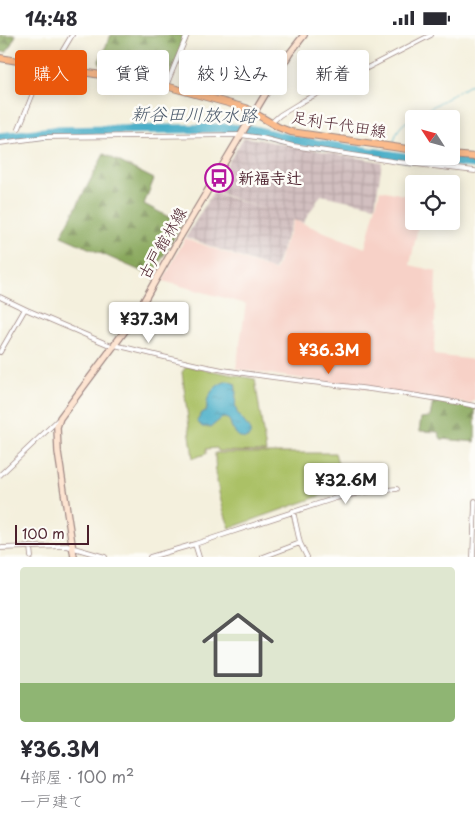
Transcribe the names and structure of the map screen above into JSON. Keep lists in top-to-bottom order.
{
  "streets": {
    "main road": ["足利千代田線", "古戸館林線"]
  },
  "crossings": [
    ["足利千代田線", "古戸館林線"]
  ],
  "water": ["新谷田川放水路"],
  "places": {
    "bus stop": ["新福寺辻"]
  },
  "scale_bar": "100 m",
  "north": "top left",
  "page": {
    "status": "14:48",
    "chip": [
      "購入",
      "賃貸",
      "絞り込み",
      "新着"
    ],
    "price": ["¥37.3M", "¥36.3M", "¥32.6M"],
    "scale": "100 m",
    "list": [
      {
        "name": "¥36.3M",
        "note": "4部屋 · 100 m² · 一戸建て"
      }
    ]
  }
}
